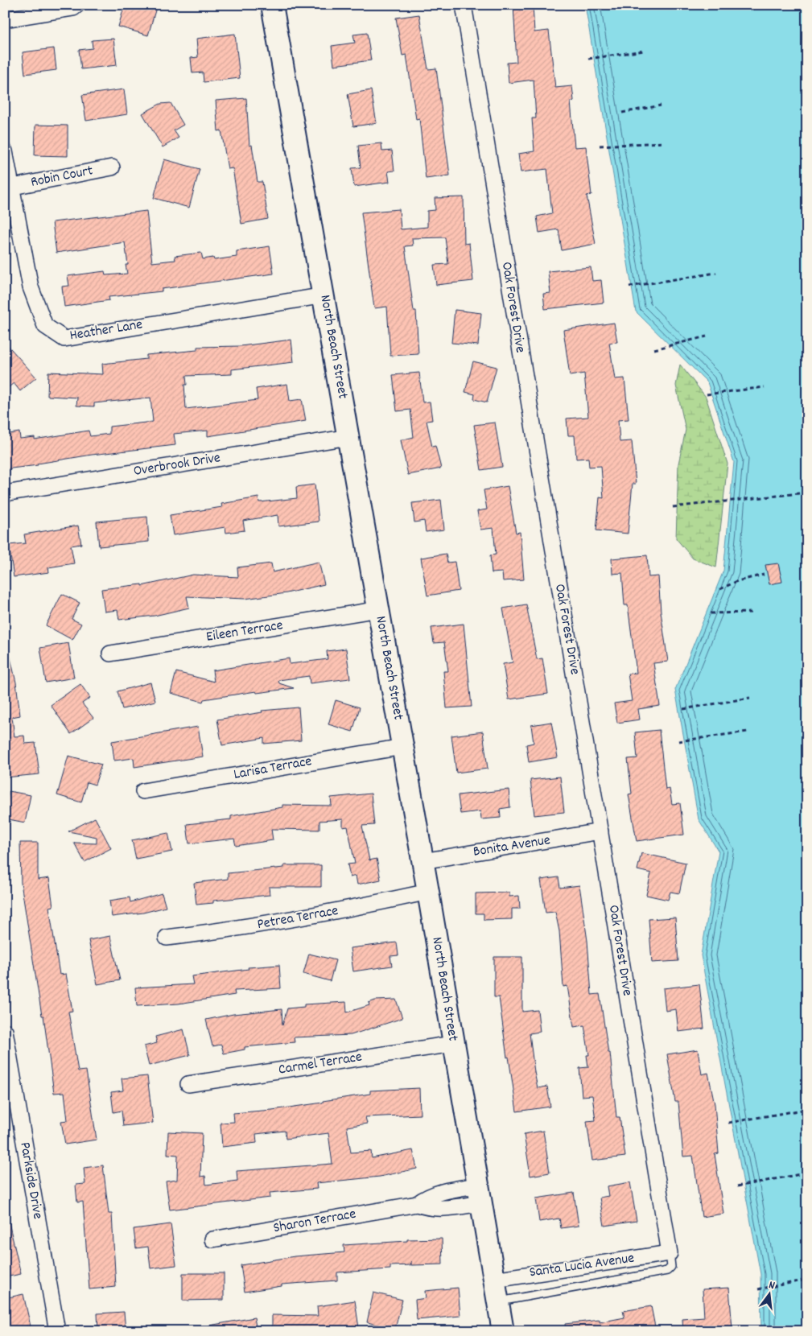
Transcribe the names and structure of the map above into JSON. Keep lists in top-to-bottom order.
{
  "streets": {
    "street": [
      "Robin Court",
      "Oak Forest Drive",
      "Heather Lane",
      "North Beach Street",
      "Overbrook Drive",
      "Eileen Terrace",
      "Larisa Terrace",
      "Bonita Avenue",
      "Petrea Terrace",
      "Carmel Terrace",
      "Parkside Drive",
      "Sharon Terrace",
      "Santa Lucia Avenue"
    ]
  },
  "crossings": [
    ["Robin Court", "Heather Lane"],
    ["Oak Forest Drive", "Bonita Avenue"],
    ["Oak Forest Drive", "Santa Lucia Avenue"],
    ["Heather Lane", "North Beach Street"],
    ["North Beach Street", "Overbrook Drive"],
    ["North Beach Street", "Eileen Terrace"],
    ["North Beach Street", "Larisa Terrace"],
    ["North Beach Street", "Bonita Avenue"],
    ["North Beach Street", "Petrea Terrace"],
    ["North Beach Street", "Carmel Terrace"],
    ["North Beach Street", "Sharon Terrace"],
    ["North Beach Street", "Santa Lucia Avenue"]
  ],
  "north": "top"
}
